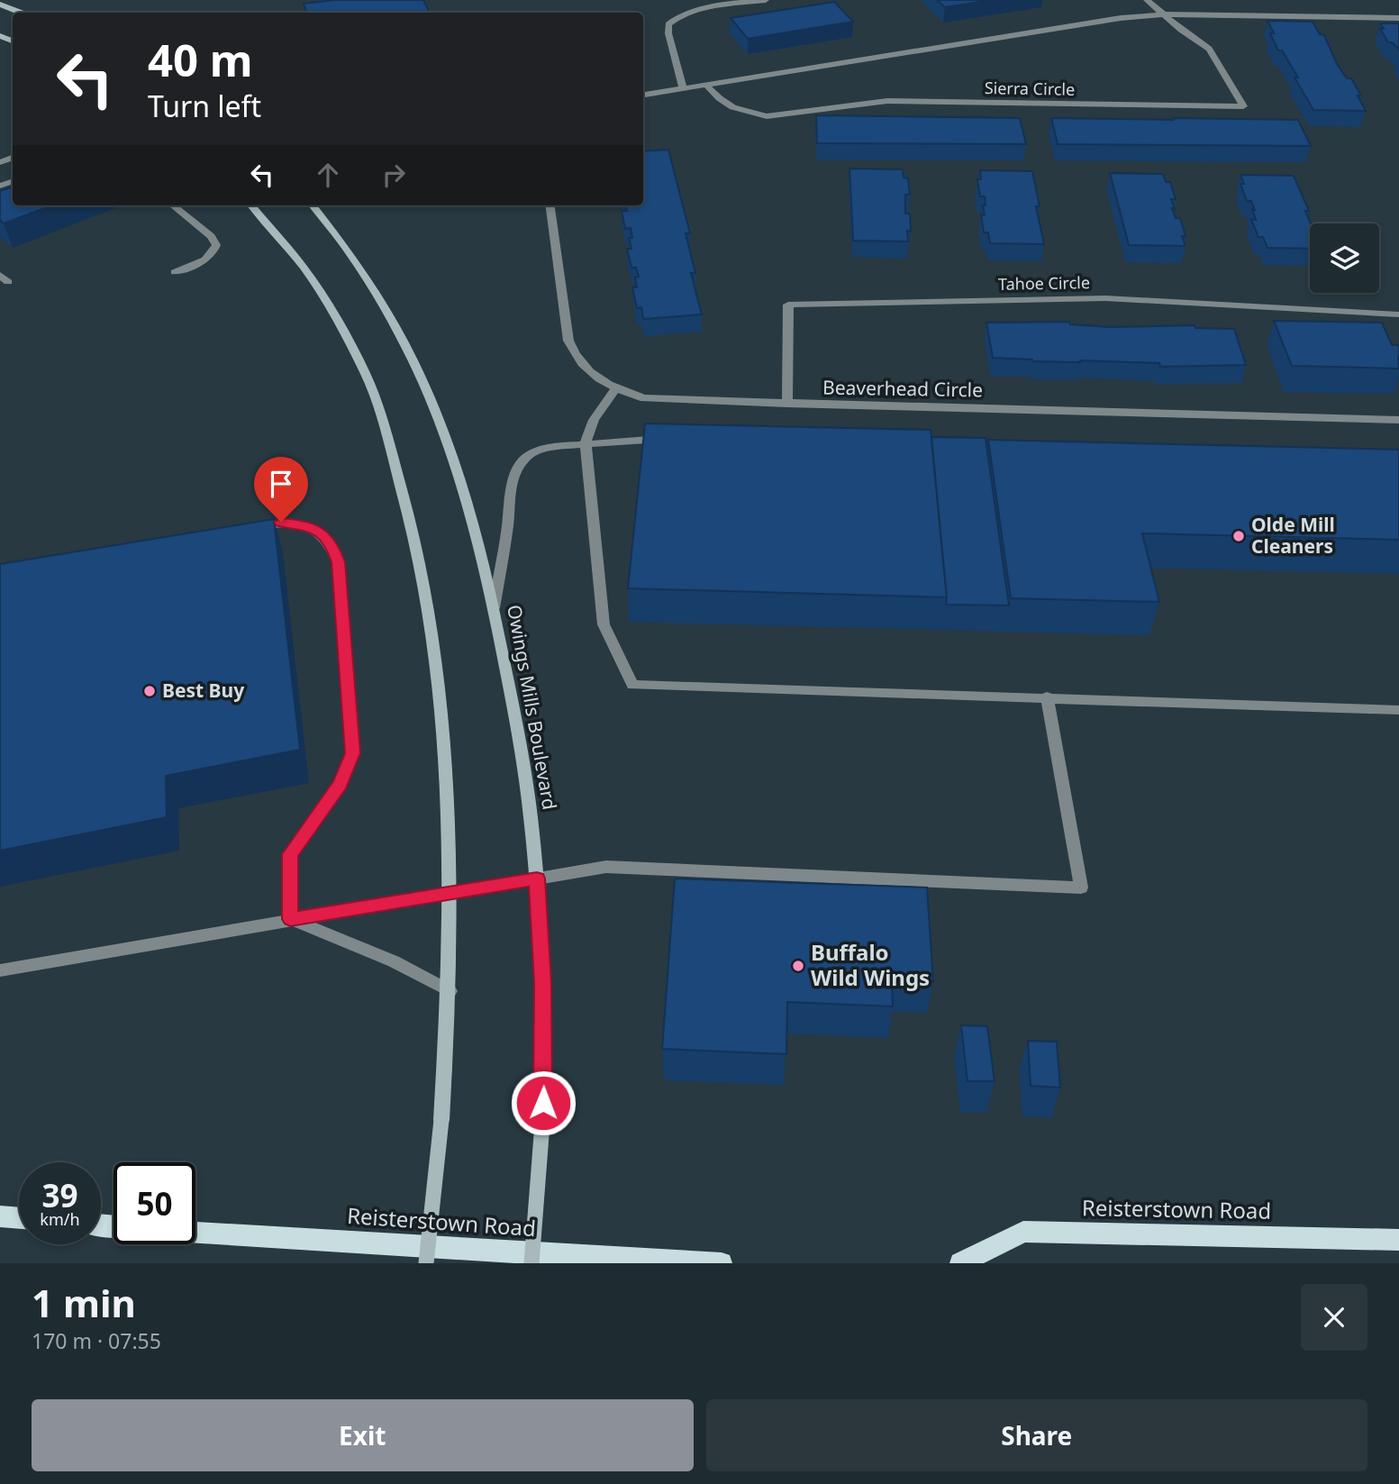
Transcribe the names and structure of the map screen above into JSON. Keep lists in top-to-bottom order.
{
  "streets": {
    "main road": ["Owings Mills Boulevard", "Reisterstown Road"],
    "street": ["Sierra Circle", "Tahoe Circle", "Beaverhead Circle"]
  },
  "crossings": [
    ["Tahoe Circle", "Beaverhead Circle"]
  ],
  "places": ["Olde Mill Cleaners", "Best Buy", "Buffalo Wild Wings"],
  "page": {
    "turn": ["40 m", "Turn left"],
    "speed": "39 km/h",
    "limit": "50",
    "heading": ["1 min", "170 m · 07:55"],
    "buttons": ["Exit", "Share"]
  }
}
